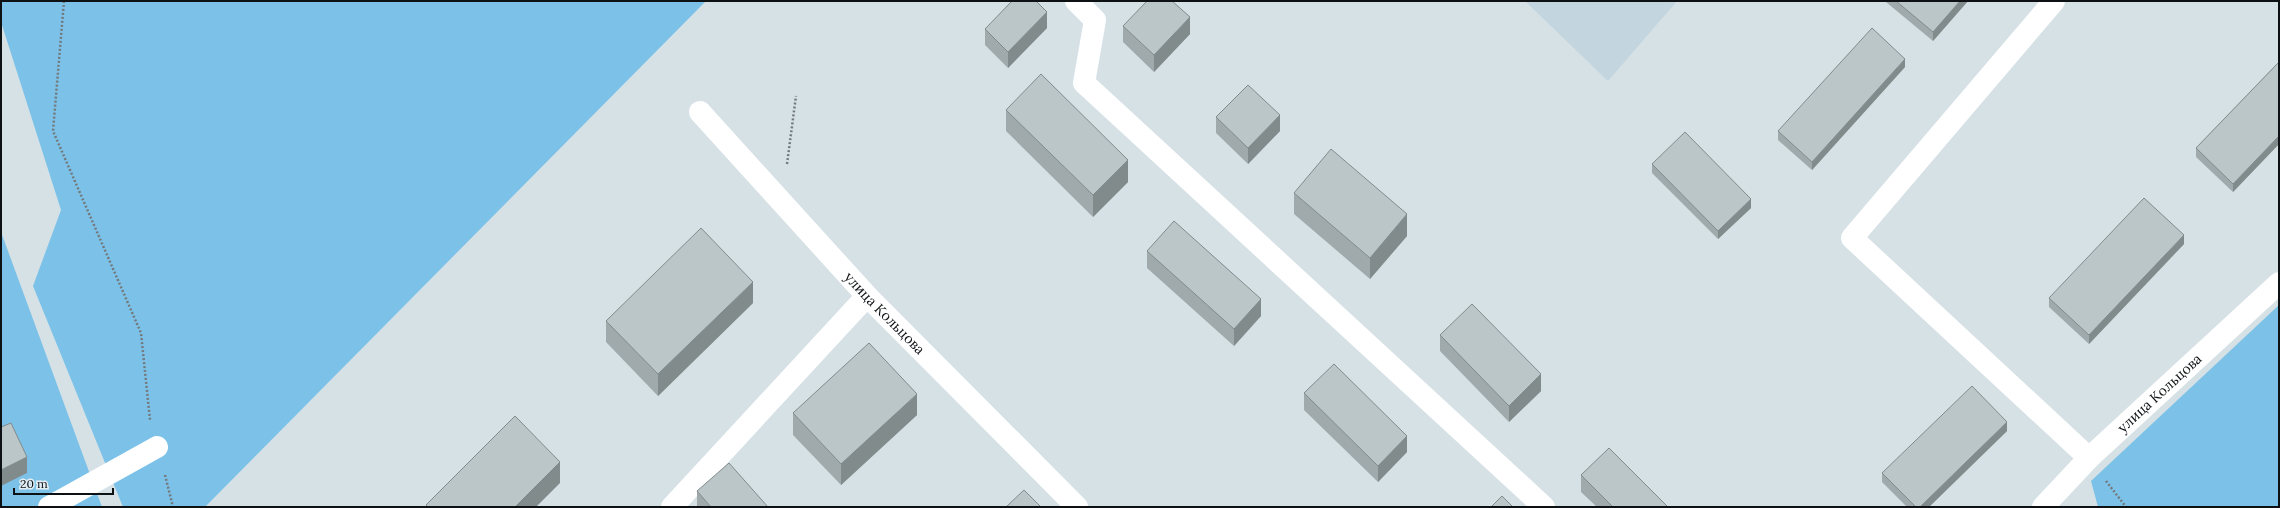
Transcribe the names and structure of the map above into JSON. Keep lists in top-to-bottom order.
{
  "streets": {
    "street": ["улица Кольцова"]
  },
  "scale_bar": "20 m"
}
